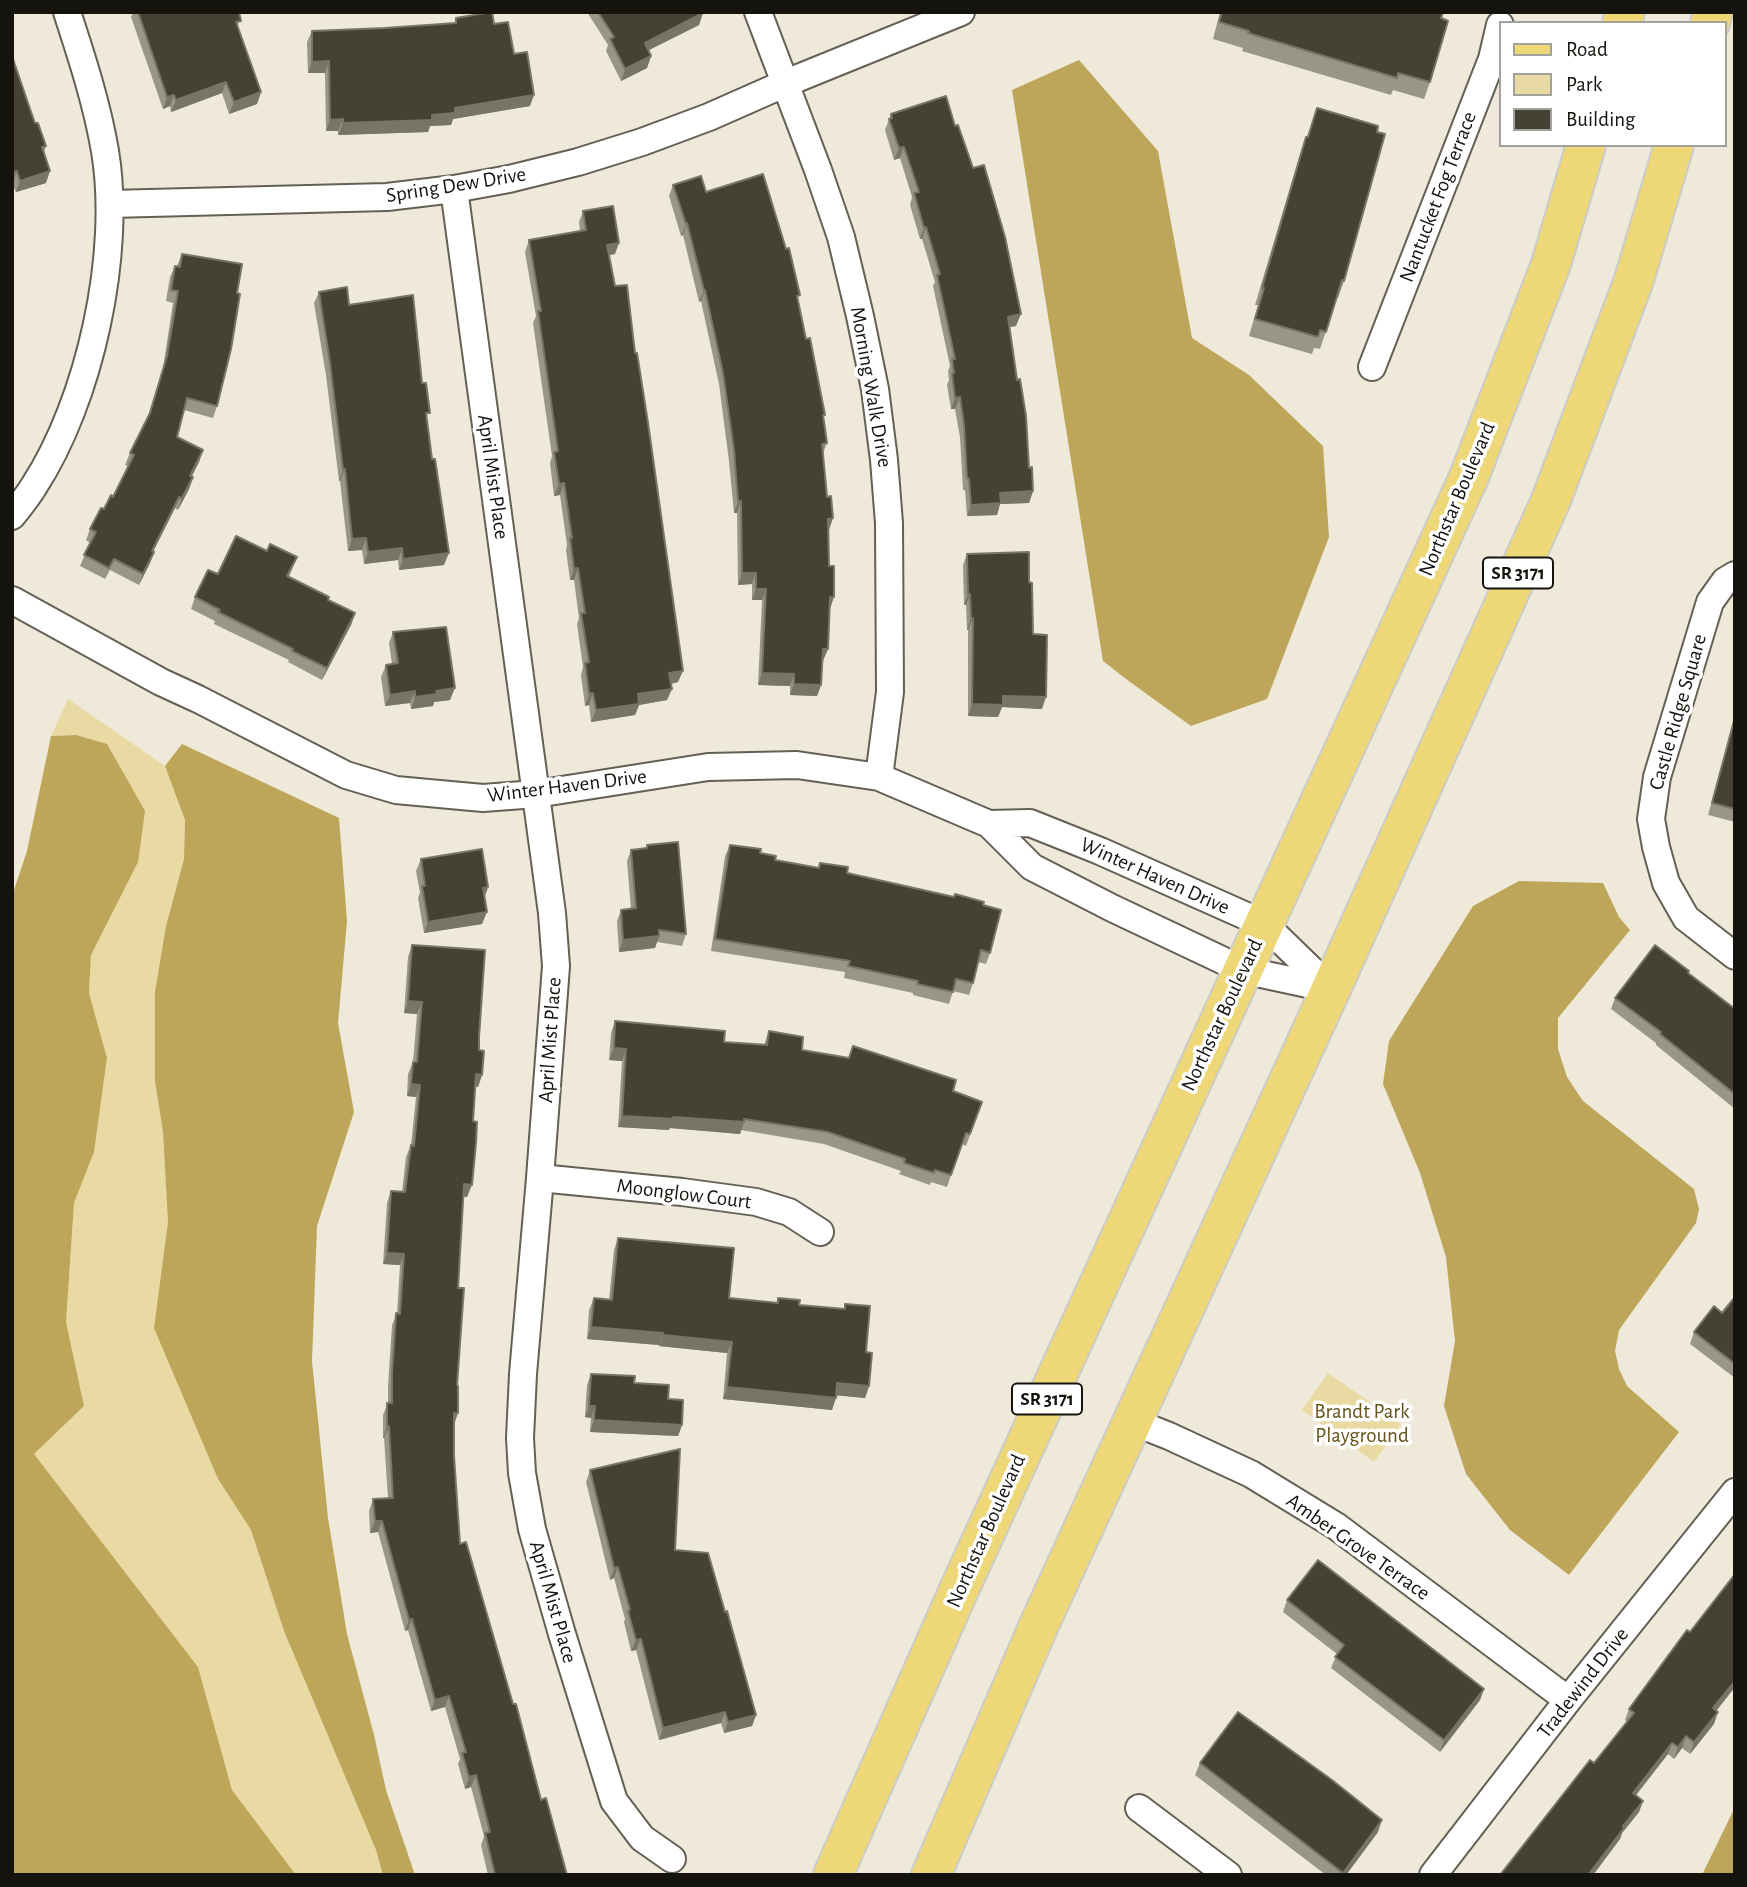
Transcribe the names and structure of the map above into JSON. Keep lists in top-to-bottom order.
{
  "streets": {
    "main road": ["Northstar Boulevard", "SR 3171"],
    "street": [
      "Spring Dew Drive",
      "Nantucket Fog Terrace",
      "Morning Walk Drive",
      "April Mist Place",
      "Castle Ridge Square",
      "Winter Haven Drive",
      "Moonglow Court",
      "Amber Grove Terrace",
      "Tradewind Drive"
    ]
  },
  "crossings": [
    ["Spring Dew Drive", "Morning Walk Drive"],
    ["Spring Dew Drive", "April Mist Place"],
    ["Morning Walk Drive", "Winter Haven Drive"],
    ["April Mist Place", "Winter Haven Drive"],
    ["April Mist Place", "Moonglow Court"],
    ["Northstar Boulevard", "Winter Haven Drive"],
    ["SR 3171", "Winter Haven Drive"],
    ["SR 3171", "Amber Grove Terrace"],
    ["Amber Grove Terrace", "Tradewind Drive"]
  ],
  "parks": ["Brandt Park Playground"],
  "legend": ["Road", "Park", "Building"]
}
